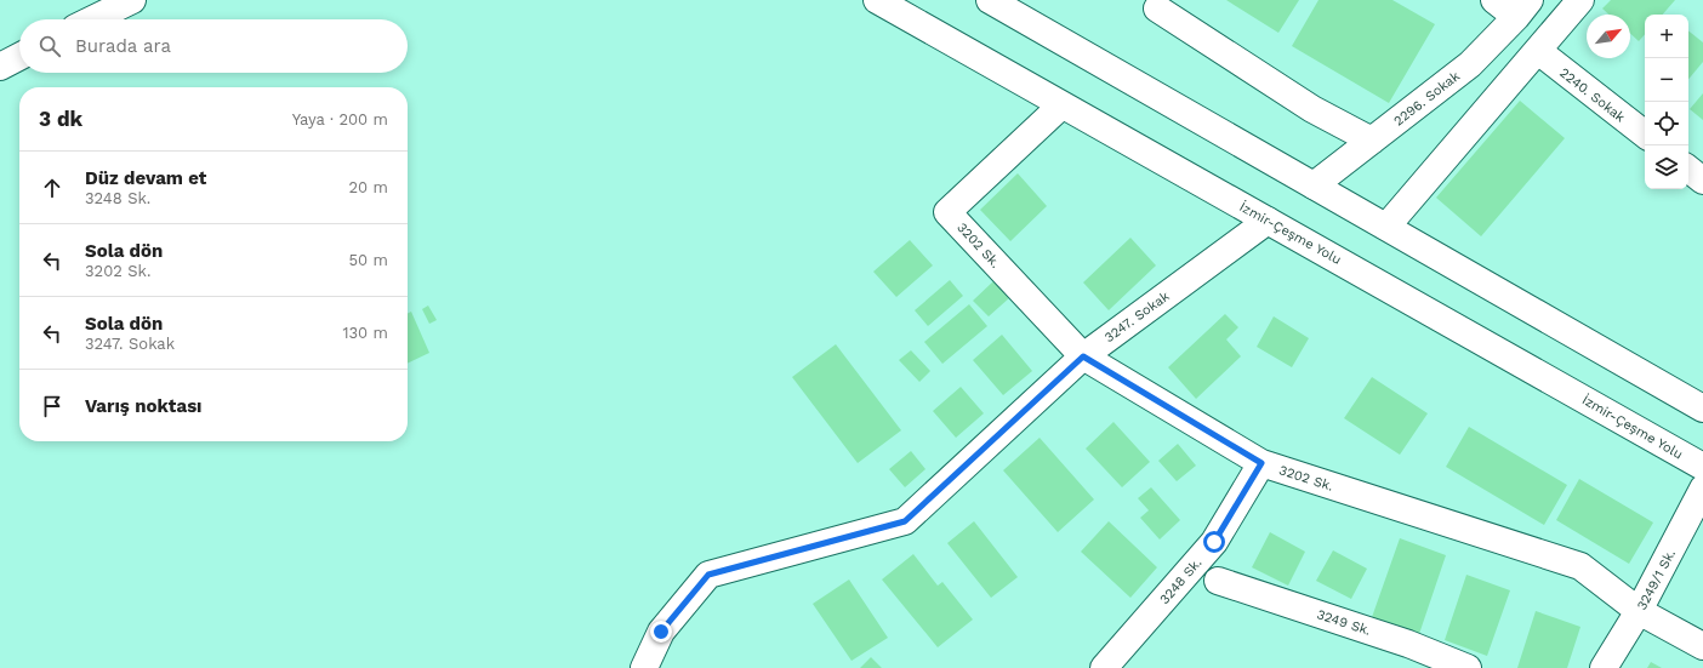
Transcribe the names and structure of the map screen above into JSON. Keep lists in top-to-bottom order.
{
  "streets": {
    "main road": [
      "2240. Sokak",
      "2296. Sokak",
      "İzmir-Çeşme Yolu",
      "3202 Sk.",
      "3247. Sokak",
      "3249/1 Sk.",
      "3248 Sk.",
      "3249 Sk."
    ]
  },
  "crossings": [
    ["İzmir-Çeşme Yolu", "3202 Sk."],
    ["İzmir-Çeşme Yolu", "3247. Sokak"],
    ["3202 Sk.", "3247. Sokak"],
    ["3202 Sk.", "3249/1 Sk."],
    ["3202 Sk.", "3248 Sk."]
  ],
  "north": "top right",
  "page": {
    "map_buttons": ["+", "−"],
    "search": "Burada ara",
    "heading": ["3 dk", "Yaya · 200 m"],
    "list": [
      ["Düz devam et", "3248 Sk.", "20 m"],
      ["Sola dön", "3202 Sk.", "50 m"],
      ["Sola dön", "3247. Sokak", "130 m"],
      "Varış noktası"
    ]
  }
}
